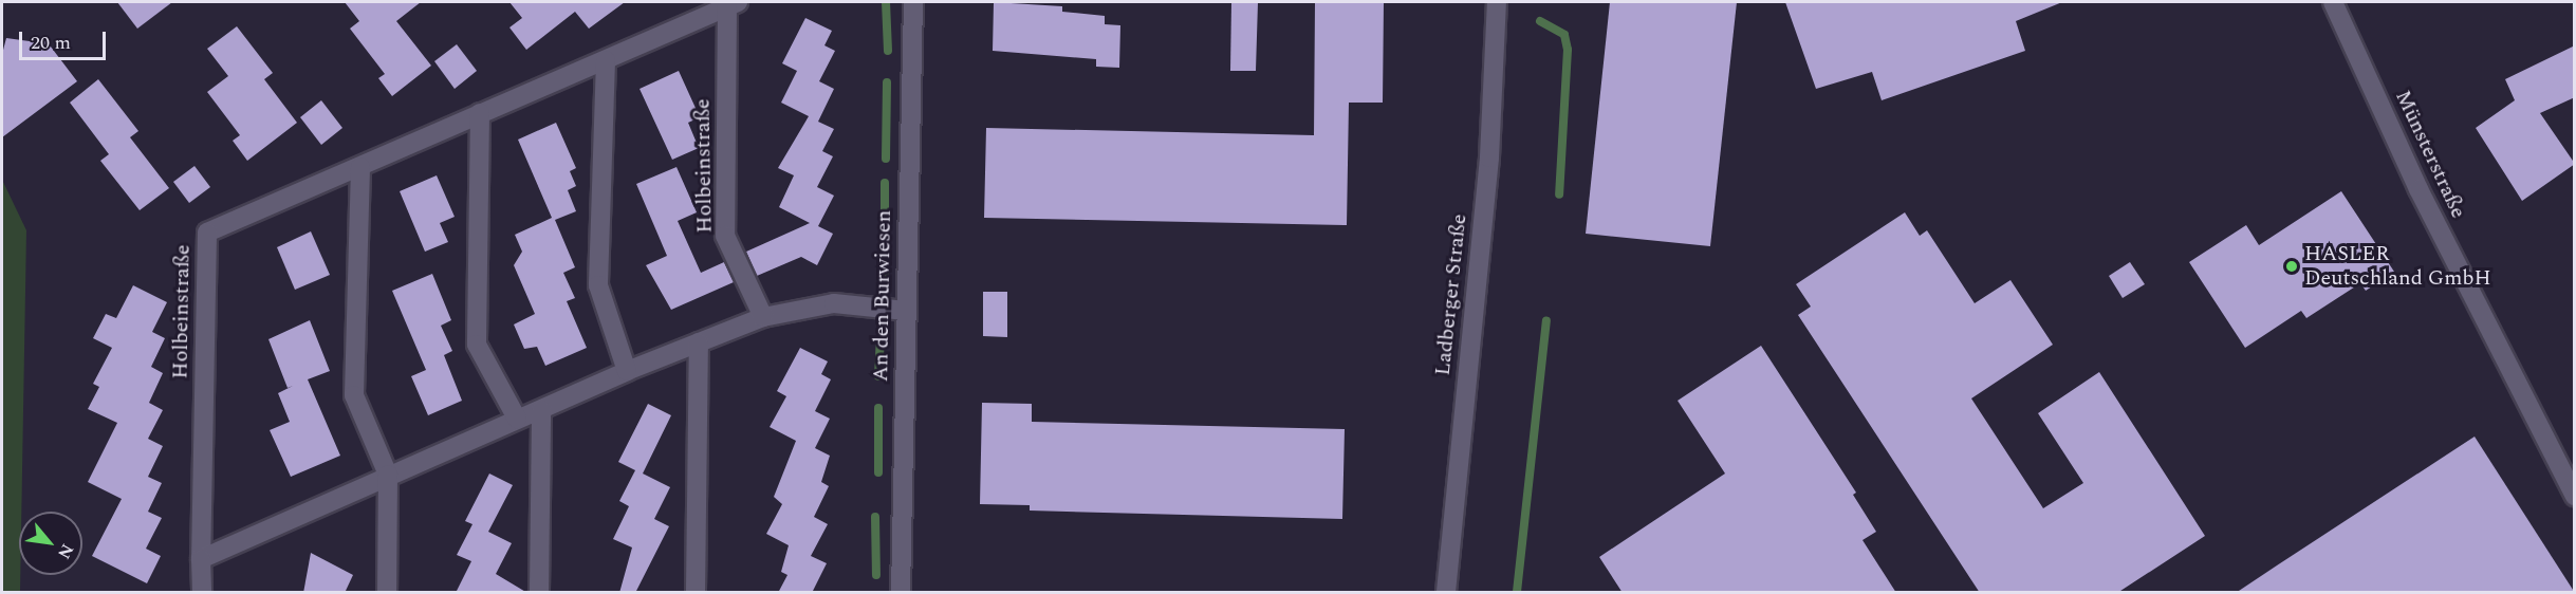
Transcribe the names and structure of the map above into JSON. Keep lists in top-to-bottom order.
{
  "streets": {
    "street": [
      "Münsterstraße",
      "Holbeinstraße",
      "Ladberger Straße",
      "An den Burwiesen"
    ]
  },
  "places": ["HASLER Deutschland GmbH"],
  "scale_bar": "20 m",
  "north": "bottom right"
}
